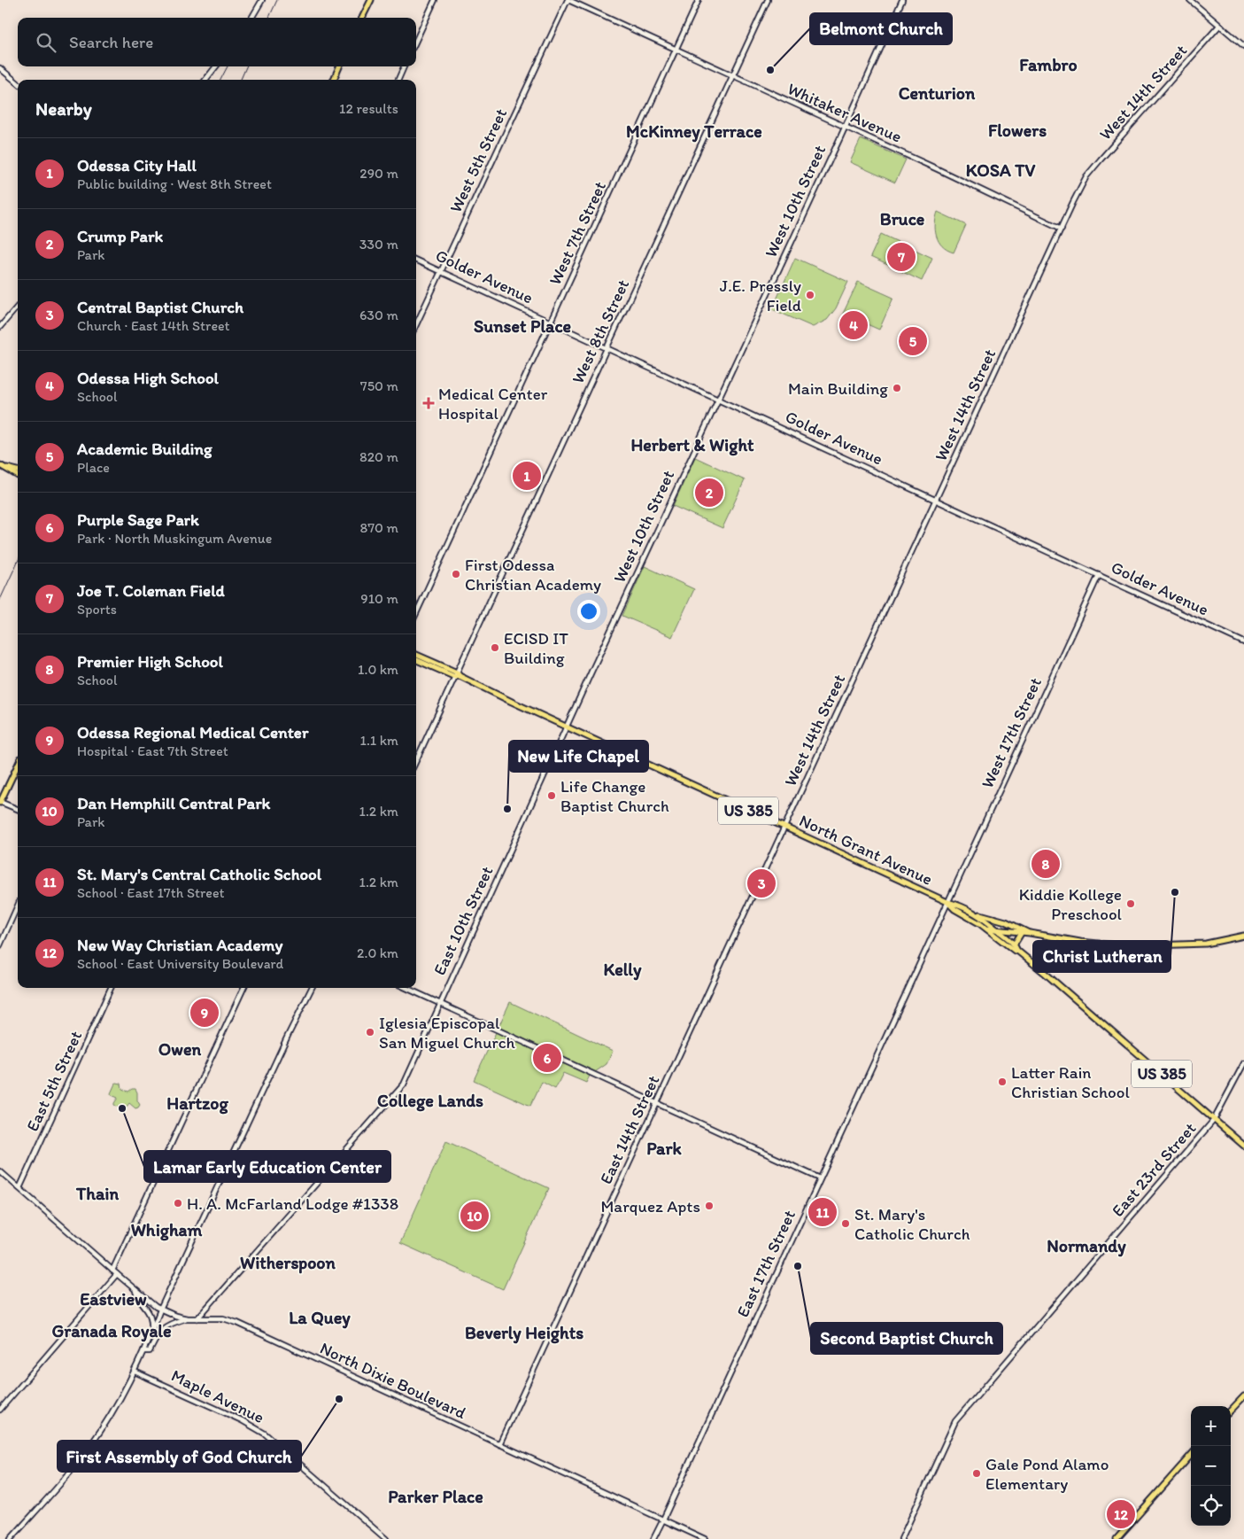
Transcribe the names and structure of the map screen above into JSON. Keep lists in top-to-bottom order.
{
  "streets": {
    "main road": ["US 385", "North Grant Avenue"],
    "street": [
      "West 14th Street",
      "Whitaker Avenue",
      "West 5th Street",
      "West 10th Street",
      "West 7th Street",
      "Golder Avenue",
      "West 8th Street",
      "West 17th Street",
      "East 10th Street",
      "East 5th Street",
      "East 14th Street",
      "East 23rd Street",
      "East 17th Street",
      "North Dixie Boulevard",
      "Maple Avenue"
    ]
  },
  "crossings": [
    ["West 14th Street", "Whitaker Avenue"],
    ["West 14th Street", "Golder Avenue"],
    ["West 14th Street", "North Grant Avenue"],
    ["West 14th Street", "East 14th Street"],
    ["Whitaker Avenue", "West 5th Street"],
    ["Whitaker Avenue", "West 10th Street"],
    ["Whitaker Avenue", "West 7th Street"],
    ["Whitaker Avenue", "West 8th Street"],
    ["West 5th Street", "Golder Avenue"],
    ["West 10th Street", "Golder Avenue"],
    ["West 10th Street", "North Grant Avenue"],
    ["West 10th Street", "East 10th Street"],
    ["West 7th Street", "Golder Avenue"],
    ["Golder Avenue", "West 8th Street"],
    ["Golder Avenue", "West 17th Street"],
    ["West 8th Street", "North Grant Avenue"],
    ["West 17th Street", "North Grant Avenue"],
    ["West 17th Street", "East 17th Street"],
    ["US 385", "North Grant Avenue"],
    ["US 385", "East 23rd Street"],
    ["North Grant Avenue", "East 10th Street"],
    ["North Grant Avenue", "East 14th Street"],
    ["North Grant Avenue", "East 17th Street"],
    ["East 10th Street", "North Dixie Boulevard"],
    ["East 5th Street", "North Dixie Boulevard"],
    ["East 14th Street", "North Dixie Boulevard"],
    ["East 17th Street", "North Dixie Boulevard"]
  ],
  "districts": [
    "Fambro",
    "Centurion",
    "Flowers",
    "McKinney Terrace",
    "KOSA TV",
    "Bruce",
    "Sunset Place",
    "Herbert & Wight",
    "Kelly",
    "Owen",
    "College Lands",
    "Hartzog",
    "Park",
    "Thain",
    "Whigham",
    "Normandy",
    "Witherspoon",
    "Eastview",
    "La Quey",
    "Granada Royale",
    "Beverly Heights",
    "Parker Place"
  ],
  "places": {
    "other": [
      "Belmont Church",
      "J.E. Pressly Field",
      "Main Building",
      "First Odessa Christian Academy",
      "ECISD IT Building",
      "Life Change Baptist Church",
      "New Life Chapel",
      "Christ Lutheran",
      "Kiddie Kollege Preschool",
      "Iglesia Episcopal San Miguel Church",
      "Latter Rain Christian School",
      "Lamar Early Education Center",
      "H. A. McFarland Lodge #1338",
      "Marquez Apts",
      "St. Mary's Catholic Church",
      "Second Baptist Church",
      "First Assembly of God Church",
      "Gale Pond Alamo Elementary"
    ],
    "health": ["Medical Center Hospital"]
  },
  "page": {
    "search": "Search here",
    "heading": ["Nearby", "12 results"],
    "list": [
      {
        "mark": "1",
        "name": "Odessa City Hall",
        "note": "Public building · West 8th Street",
        "value": "290 m"
      },
      {
        "mark": "2",
        "name": "Crump Park",
        "note": "Park",
        "value": "330 m"
      },
      {
        "mark": "3",
        "name": "Central Baptist Church",
        "note": "Church · East 14th Street",
        "value": "630 m"
      },
      {
        "mark": "4",
        "name": "Odessa High School",
        "note": "School",
        "value": "750 m"
      },
      {
        "mark": "5",
        "name": "Academic Building",
        "note": "Place",
        "value": "820 m"
      },
      {
        "mark": "6",
        "name": "Purple Sage Park",
        "note": "Park · North Muskingum Avenue",
        "value": "870 m"
      },
      {
        "mark": "7",
        "name": "Joe T. Coleman Field",
        "note": "Sports",
        "value": "910 m"
      },
      {
        "mark": "8",
        "name": "Premier High School",
        "note": "School",
        "value": "1.0 km"
      },
      {
        "mark": "9",
        "name": "Odessa Regional Medical Center",
        "note": "Hospital · East 7th Street",
        "value": "1.1 km"
      },
      {
        "mark": "10",
        "name": "Dan Hemphill Central Park",
        "note": "Park",
        "value": "1.2 km"
      },
      {
        "mark": "11",
        "name": "St. Mary's Central Catholic School",
        "note": "School · East 17th Street",
        "value": "1.2 km"
      },
      {
        "mark": "12",
        "name": "New Way Christian Academy",
        "note": "School · East University Boulevard",
        "value": "2.0 km"
      }
    ],
    "pins": [
      "7",
      "4",
      "5",
      "1",
      "2",
      "8",
      "3",
      "9",
      "6",
      "11",
      "10",
      "12"
    ],
    "map_buttons": ["+", "−"]
  }
}
